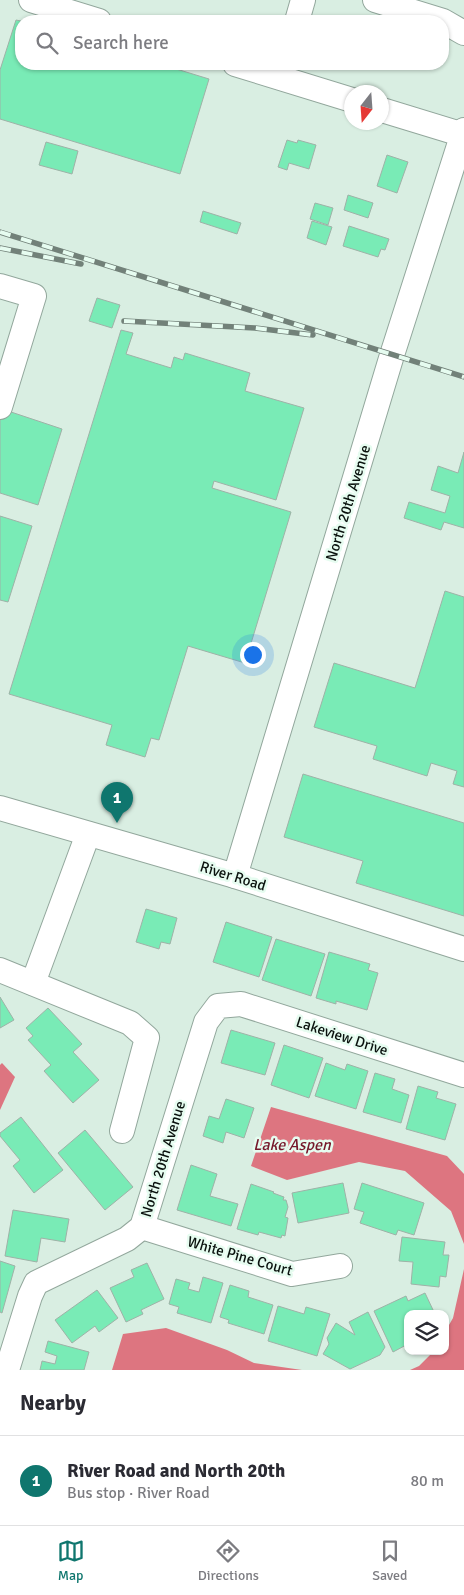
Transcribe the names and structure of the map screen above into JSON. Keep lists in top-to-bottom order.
{
  "streets": {
    "street": [
      "North 20th Avenue",
      "River Road",
      "Lakeview Drive",
      "White Pine Court"
    ]
  },
  "crossings": [
    ["North 20th Avenue", "River Road"],
    ["North 20th Avenue", "Lakeview Drive"],
    ["North 20th Avenue", "White Pine Court"]
  ],
  "water": ["Lake Aspen"],
  "north": "bottom",
  "page": {
    "search": "Search here",
    "pins": "1",
    "heading": "Nearby",
    "list": [
      {
        "mark": "1",
        "name": "River Road and North 20th",
        "note": "Bus stop · River Road",
        "value": "80 m"
      }
    ],
    "nav": ["Map", "Directions", "Saved"]
  }
}
